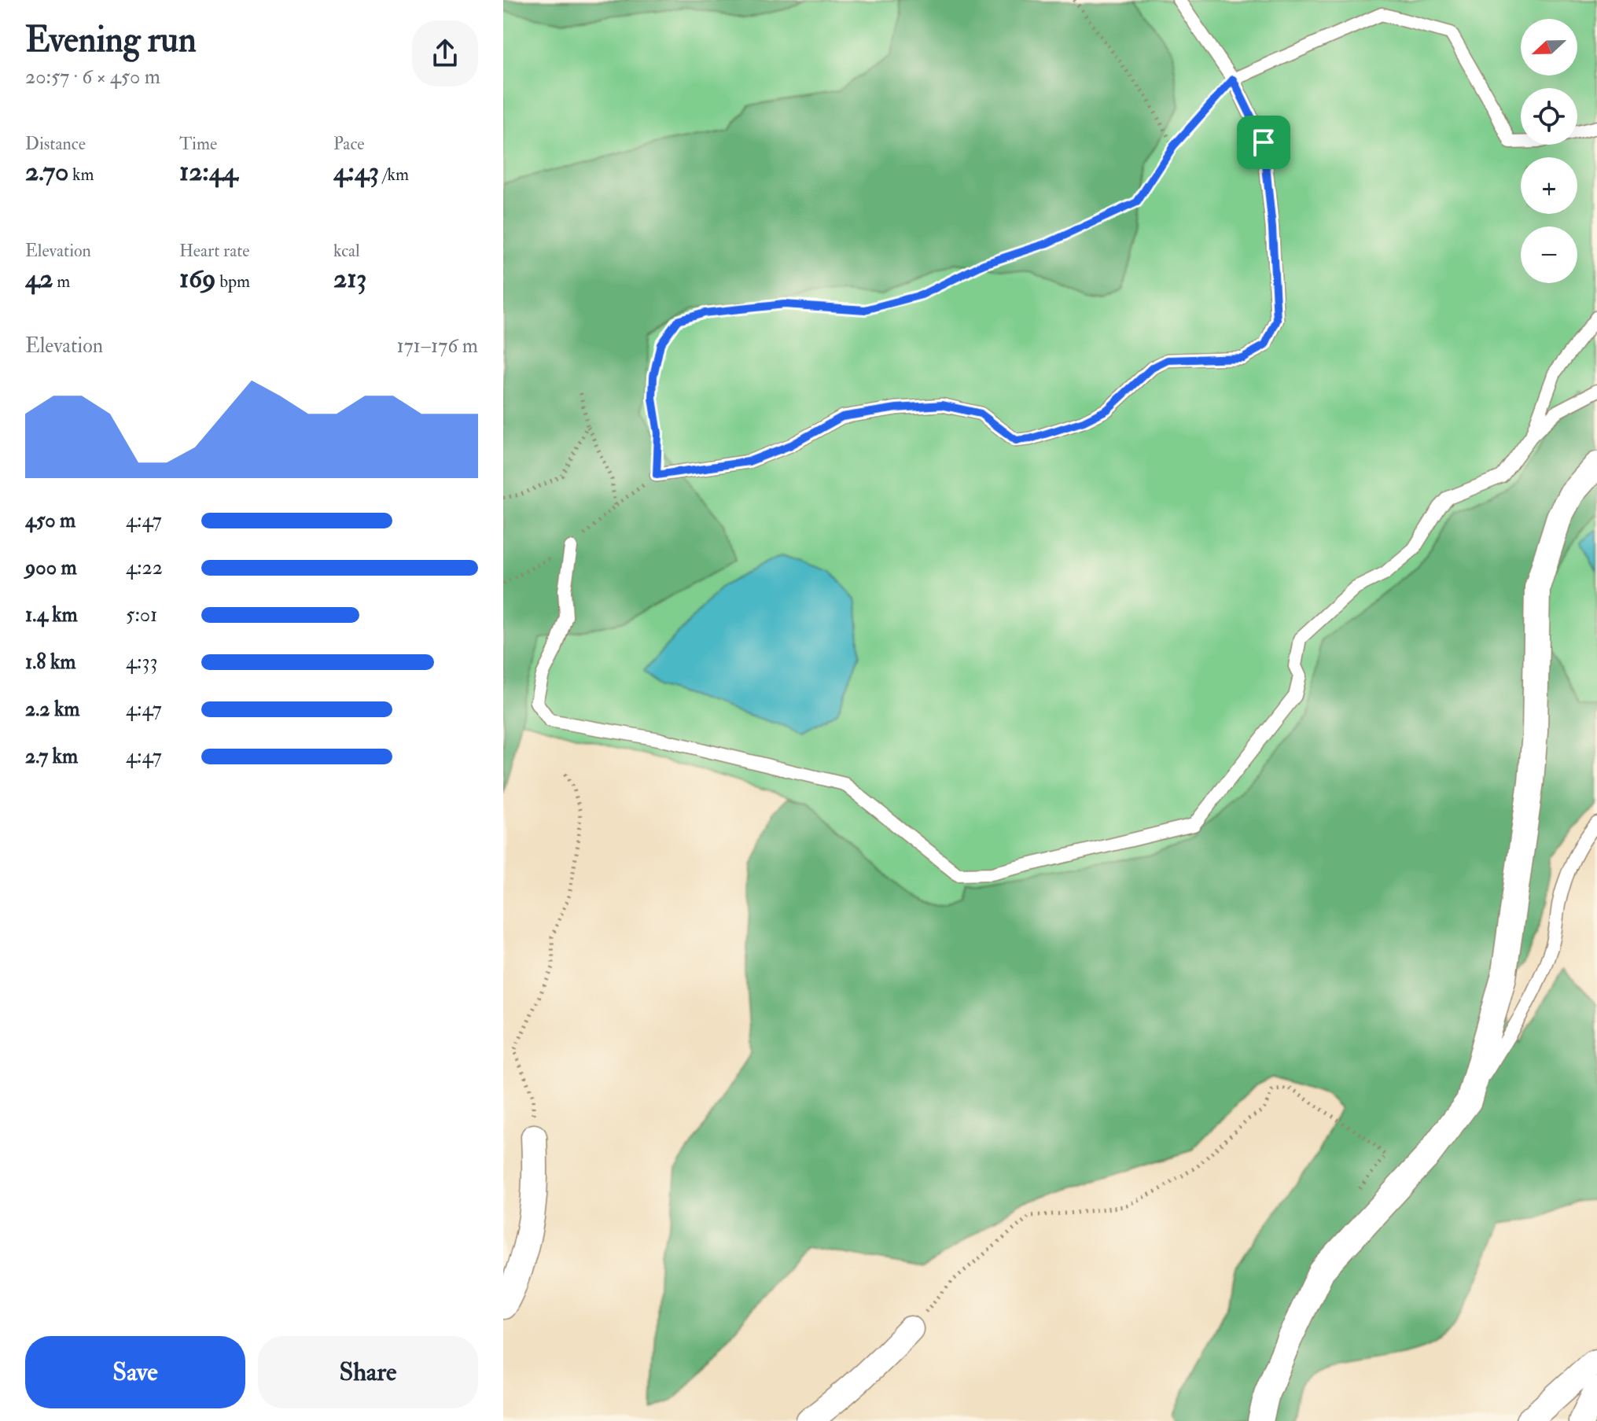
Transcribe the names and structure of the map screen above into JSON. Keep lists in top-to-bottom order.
{
  "north": "left",
  "page": {
    "heading": ["Evening run", "20:57 · 6 × 450 m"],
    "map_buttons": ["+", "−"],
    "stats": [
      ["Distance", "2.70 km"],
      ["Time", "12:44"],
      ["Pace", "4:43 /km"],
      ["Elevation", "42 m"],
      ["Heart rate", "169 bpm"],
      ["kcal", "213"]
    ],
    "chart": ["Elevation", "171–176 m"],
    "list": [
      {
        "name": "450 m",
        "note": "4:47"
      },
      {
        "name": "900 m",
        "note": "4:22"
      },
      {
        "name": "1.4 km",
        "note": "5:01"
      },
      {
        "name": "1.8 km",
        "note": "4:33"
      },
      {
        "name": "2.2 km",
        "note": "4:47"
      },
      {
        "name": "2.7 km",
        "note": "4:47"
      }
    ],
    "buttons": ["Save", "Share"]
  }
}
